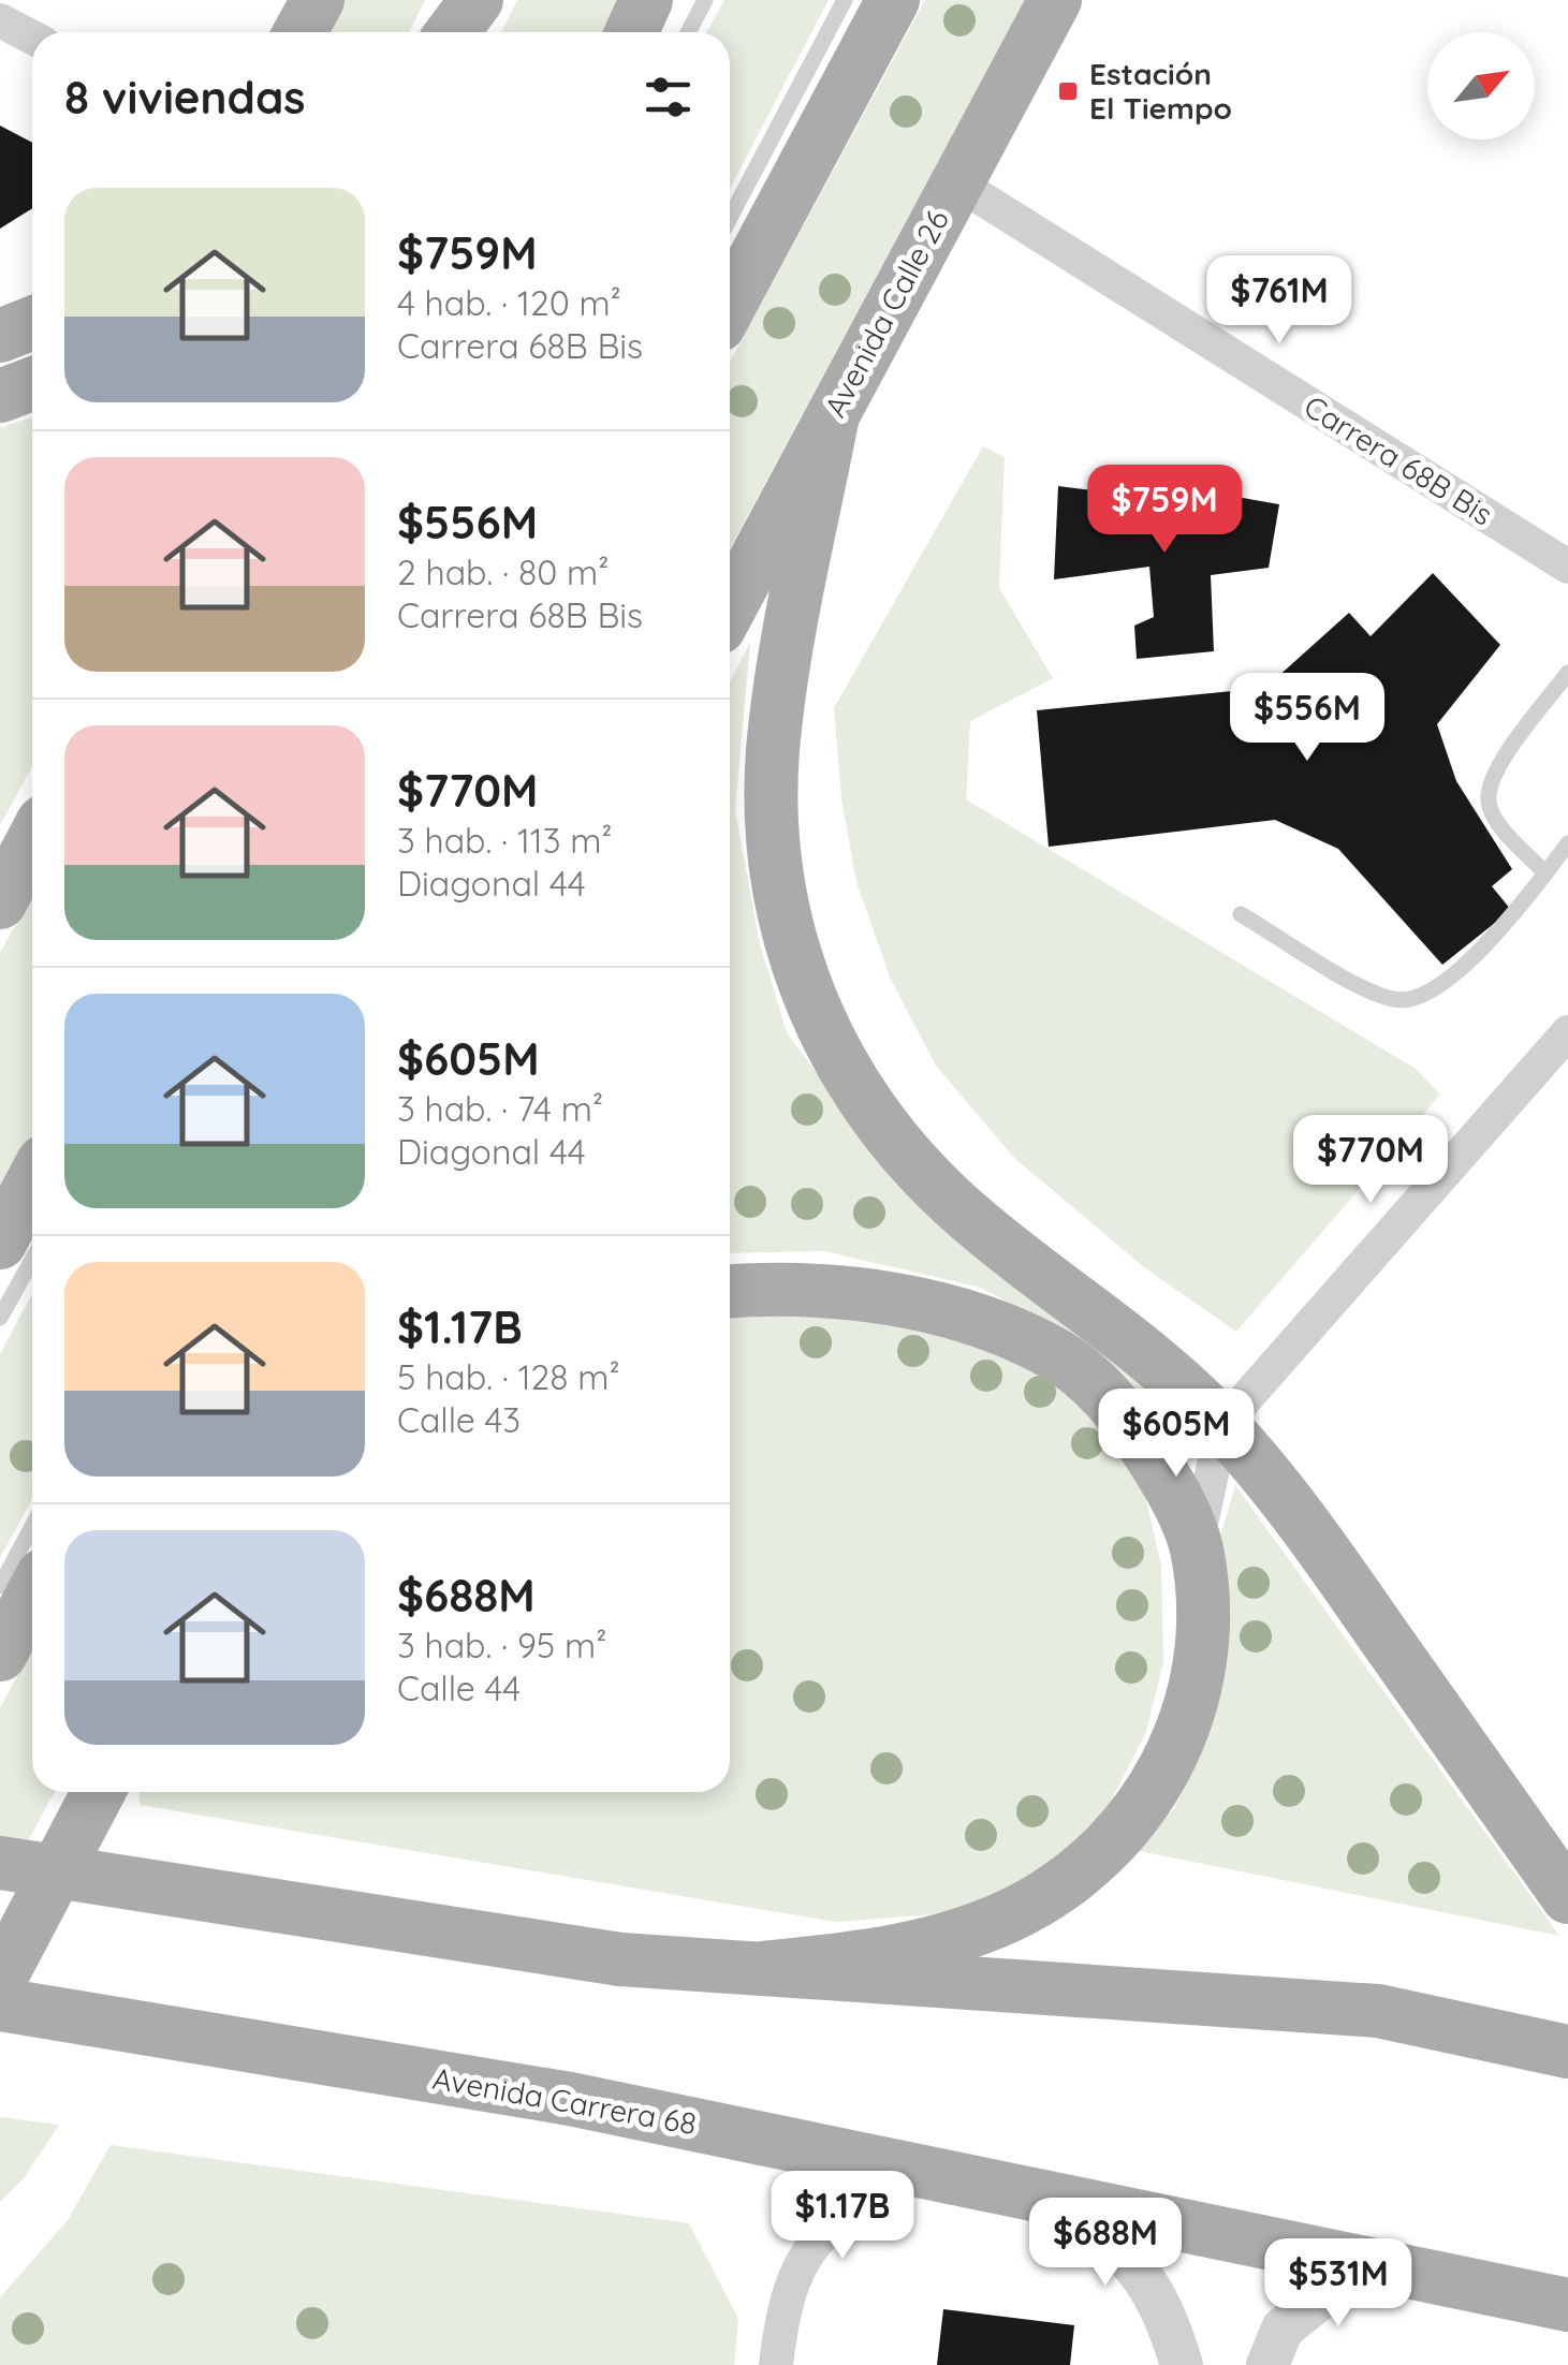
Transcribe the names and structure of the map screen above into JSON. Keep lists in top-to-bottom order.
{
  "streets": {
    "main road": ["Avenida Calle 26", "Avenida Carrera 68"],
    "street": ["Carrera 68B Bis"]
  },
  "crossings": [
    ["Avenida Calle 26", "Carrera 68B Bis"]
  ],
  "places": {
    "transit": ["Estación El Tiempo"]
  },
  "north": "top right",
  "page": {
    "heading": "8 viviendas",
    "list": [
      {
        "name": "$759M",
        "note": "4 hab. · 120 m² · Carrera 68B Bis"
      },
      {
        "name": "$556M",
        "note": "2 hab. · 80 m² · Carrera 68B Bis"
      },
      {
        "name": "$770M",
        "note": "3 hab. · 113 m² · Diagonal 44"
      },
      {
        "name": "$605M",
        "note": "3 hab. · 74 m² · Diagonal 44"
      },
      {
        "name": "$1.17B",
        "note": "5 hab. · 128 m² · Calle 43"
      },
      {
        "name": "$688M",
        "note": "3 hab. · 95 m² · Calle 44"
      }
    ],
    "price": [
      "$761M",
      "$759M",
      "$556M",
      "$770M",
      "$605M",
      "$1.17B",
      "$688M",
      "$531M"
    ]
  }
}
